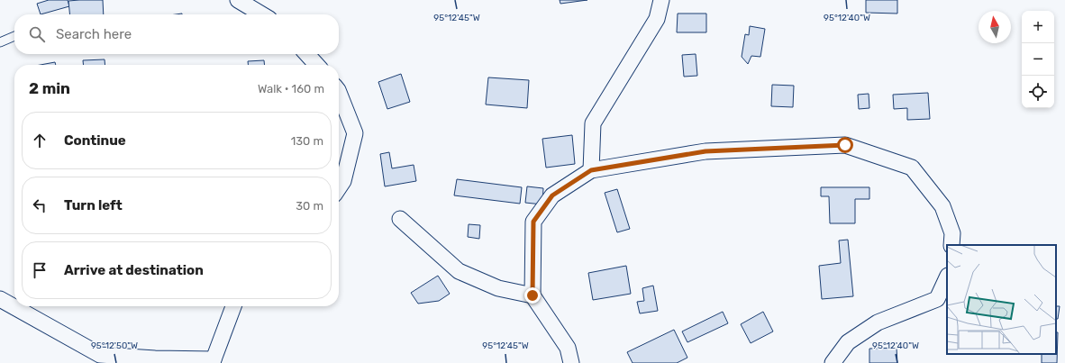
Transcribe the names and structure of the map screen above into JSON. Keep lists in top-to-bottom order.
{
  "north": "top",
  "page": {
    "map_buttons": ["+", "−"],
    "search": "Search here",
    "heading": ["2 min", "Walk · 160 m"],
    "list": [
      ["Continue", "130 m"],
      ["Turn left", "30 m"],
      "Arrive at destination"
    ]
  },
  "coordinates": ["95°12'45\"W", "95°12'40\"W", "95°12'50\"W"]
}
